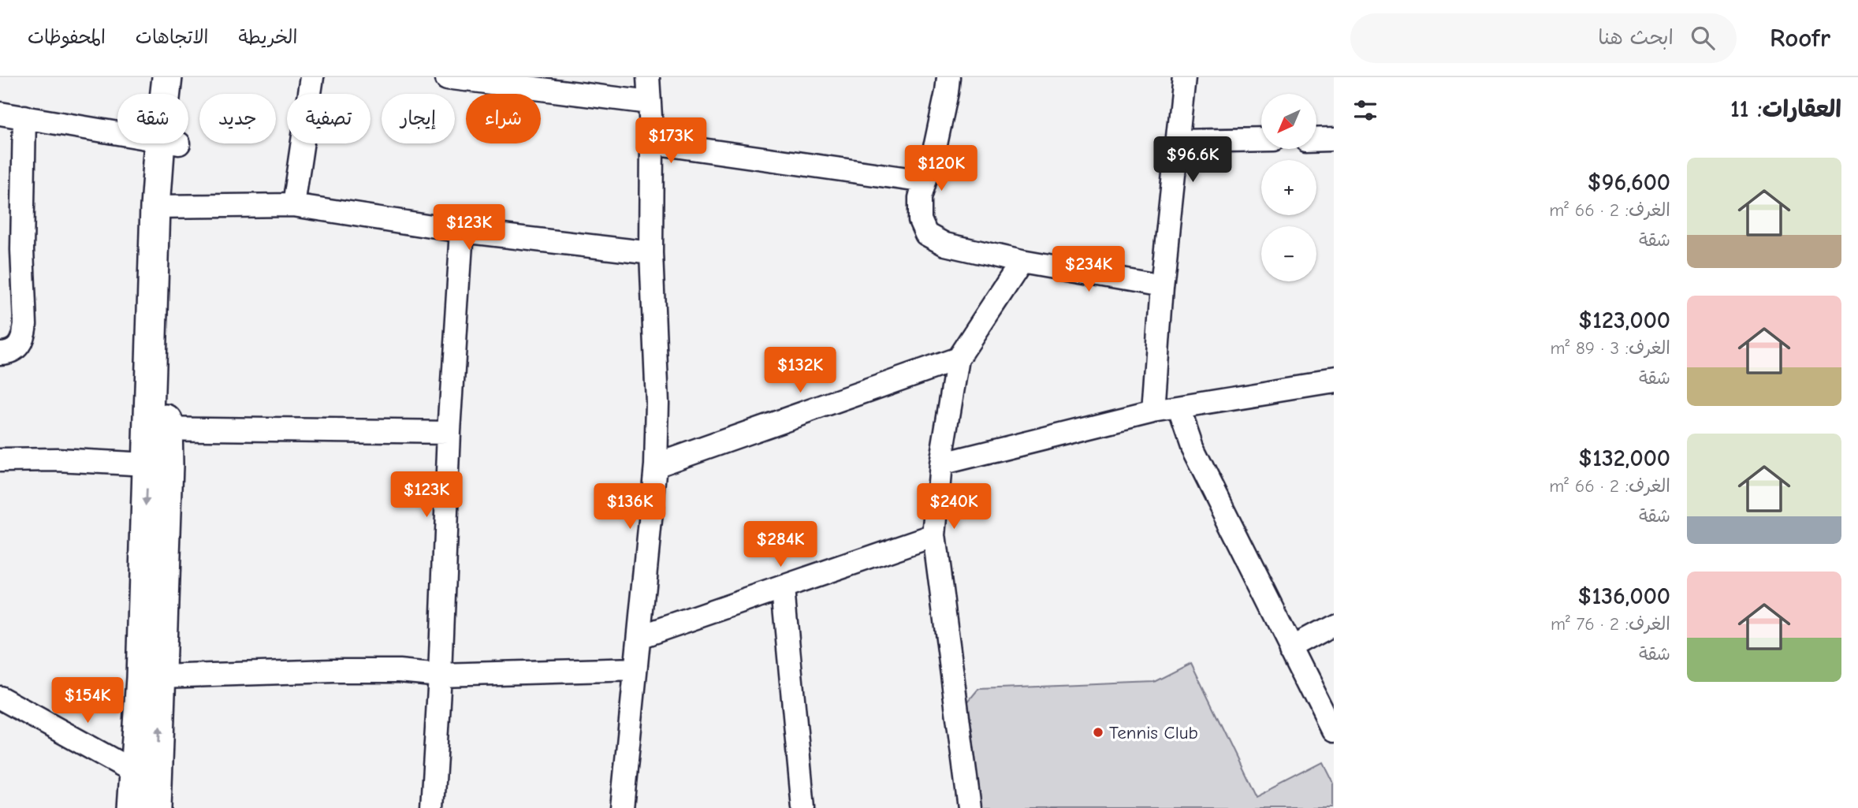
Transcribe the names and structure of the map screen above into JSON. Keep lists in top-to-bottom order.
{
  "places": ["Tennis Club"],
  "north": "bottom left",
  "page": {
    "header": "Roofr",
    "search": "ابحث هنا",
    "nav": ["الخريطة", "الاتجاهات", "المحفوظات"],
    "heading": "العقارات: 11",
    "map_buttons": ["+", "−"],
    "chip": [
      "شراء",
      "إيجار",
      "تصفية",
      "جديد",
      "شقة"
    ],
    "price": [
      "$173K",
      "$96.6K",
      "$120K",
      "$123K",
      "$234K",
      "$132K",
      "$123K",
      "$136K",
      "$240K",
      "$284K",
      "$154K"
    ],
    "list": [
      {
        "name": "$96,600",
        "note": "الغرف: 2 · 66 m² · شقة"
      },
      {
        "name": "$123,000",
        "note": "الغرف: 3 · 89 m² · شقة"
      },
      {
        "name": "$132,000",
        "note": "الغرف: 2 · 66 m² · شقة"
      },
      {
        "name": "$136,000",
        "note": "الغرف: 2 · 76 m² · شقة"
      }
    ]
  }
}
